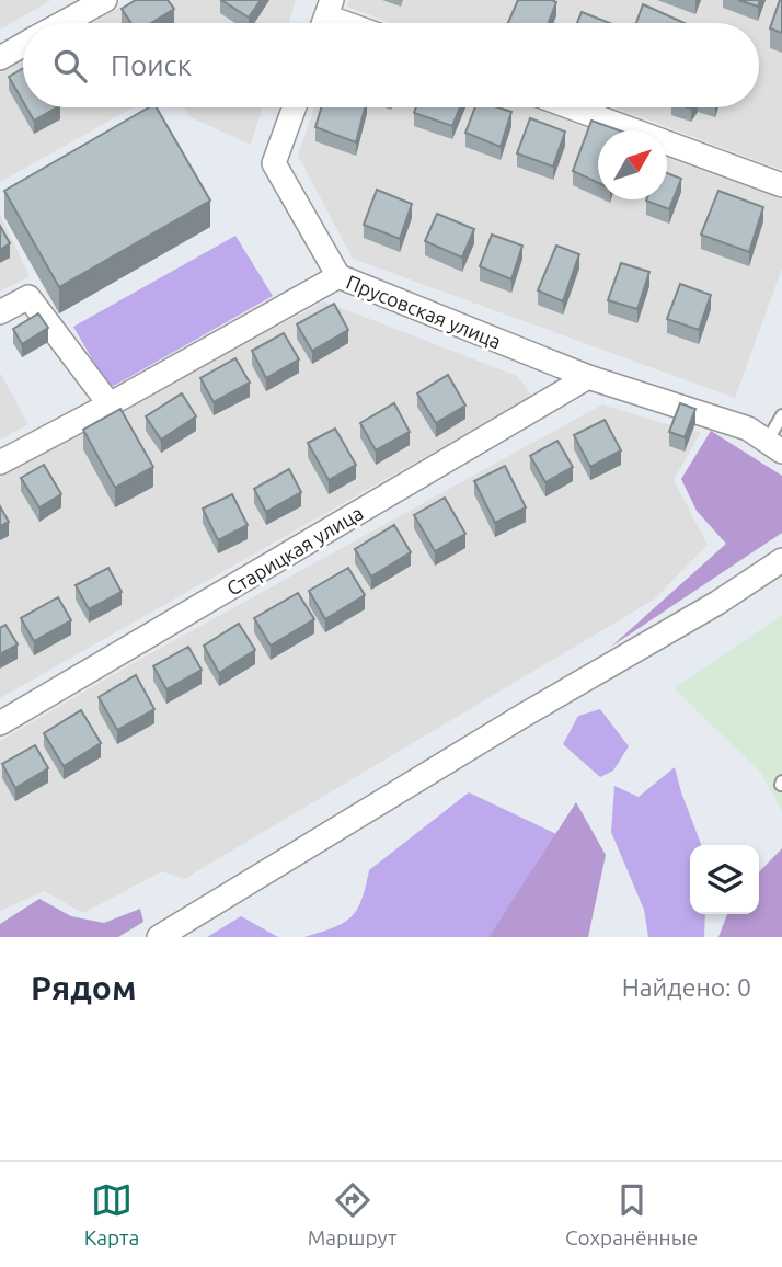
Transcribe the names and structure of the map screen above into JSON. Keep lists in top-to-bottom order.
{
  "streets": {
    "street": ["Прусовская улица", "Старицкая улица"]
  },
  "crossings": [
    ["Прусовская улица", "Старицкая улица"]
  ],
  "north": "top right",
  "page": {
    "search": "Поиск",
    "heading": ["Рядом", "Найдено: 0"],
    "nav": ["Карта", "Маршрут", "Сохранённые"]
  }
}
